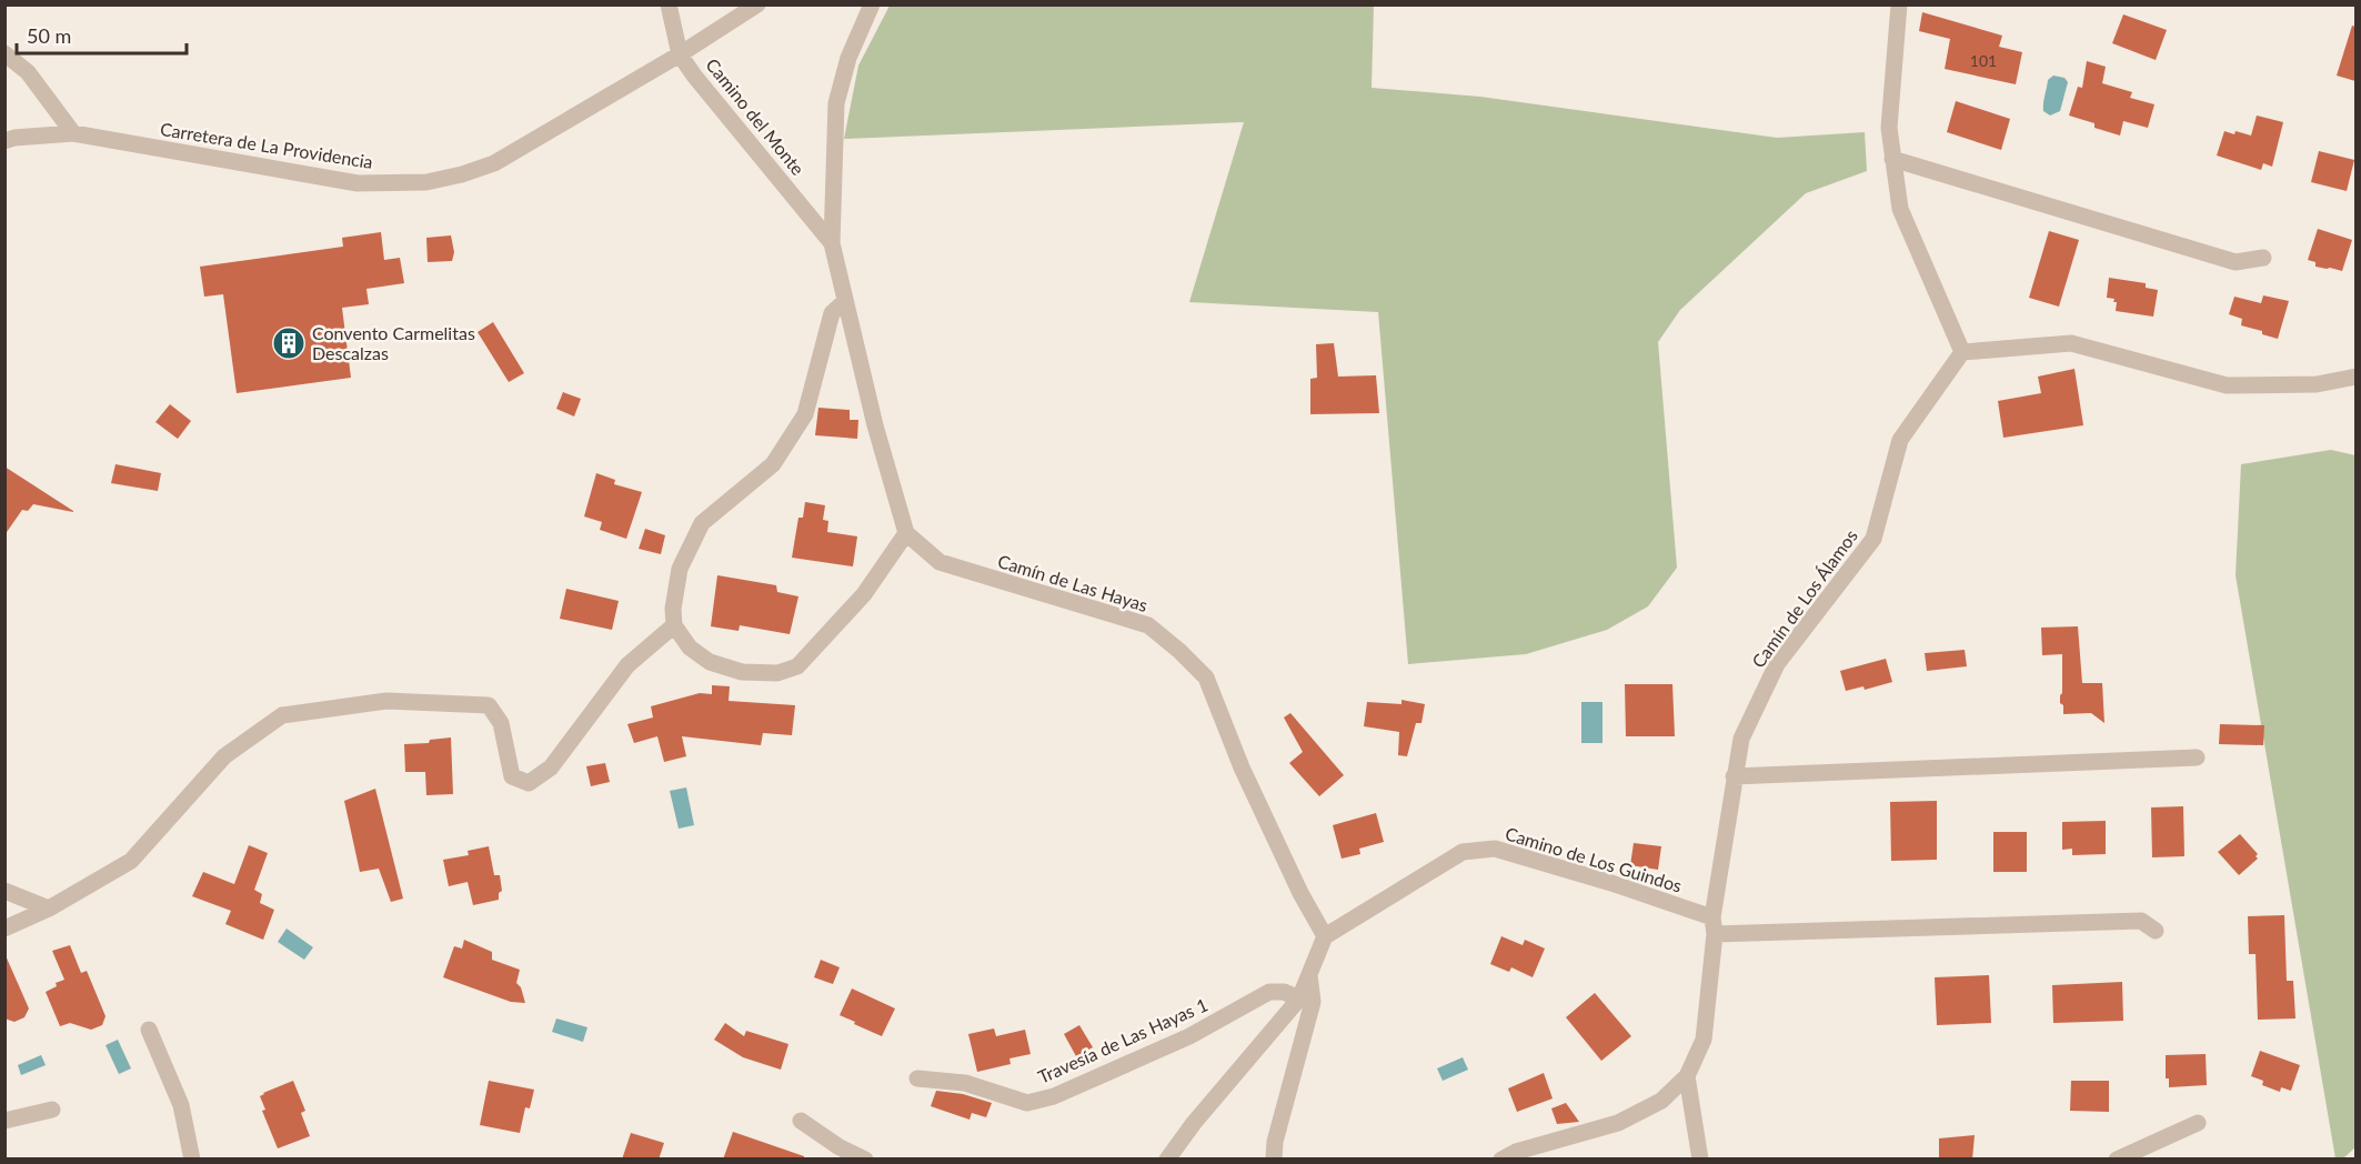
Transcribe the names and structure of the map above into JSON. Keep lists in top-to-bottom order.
{
  "streets": {
    "street": [
      "Camino del Monte",
      "Carretera de La Providencia",
      "Camín de Las Hayas",
      "Camín de Los Álamos",
      "Camino de Los Guindos",
      "Travesía de Las Hayas 1"
    ]
  },
  "crossings": [
    ["Camino del Monte", "Carretera de La Providencia"],
    ["Camín de Las Hayas", "Camino de Los Guindos"],
    ["Camín de Los Álamos", "Camino de Los Guindos"]
  ],
  "places": {
    "building": ["Convento Carmelitas Descalzas"]
  },
  "house_numbers": ["101"],
  "scale_bar": "50 m"
}
